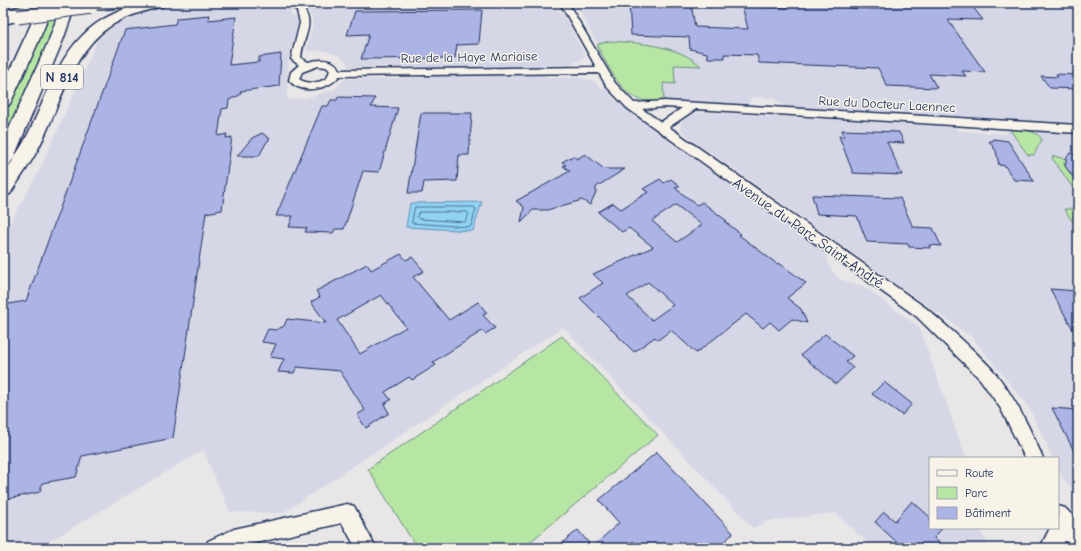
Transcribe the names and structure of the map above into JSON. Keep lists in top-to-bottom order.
{
  "streets": {
    "highway": ["N 814"],
    "street": ["Rue de la Haye Mariaise", "Rue du Docteur Laennec", "Avenue du Parc Saint-André"]
  },
  "crossings": [
    ["Rue de la Haye Mariaise", "Avenue du Parc Saint-André"],
    ["Rue du Docteur Laennec", "Avenue du Parc Saint-André"]
  ],
  "legend": ["Route", "Parc", "Bâtiment"]
}
